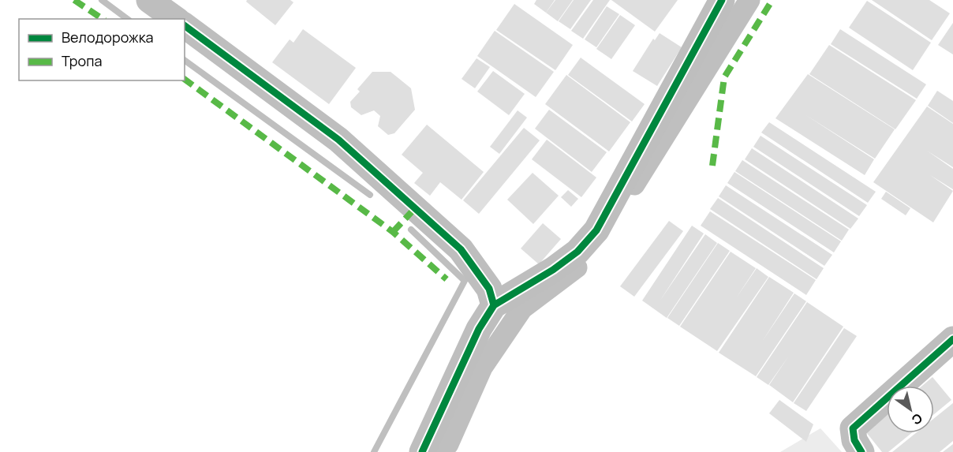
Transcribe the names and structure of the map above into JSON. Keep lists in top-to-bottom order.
{
  "legend": ["Велодорожка", "Тропа"],
  "north": "bottom right"
}
